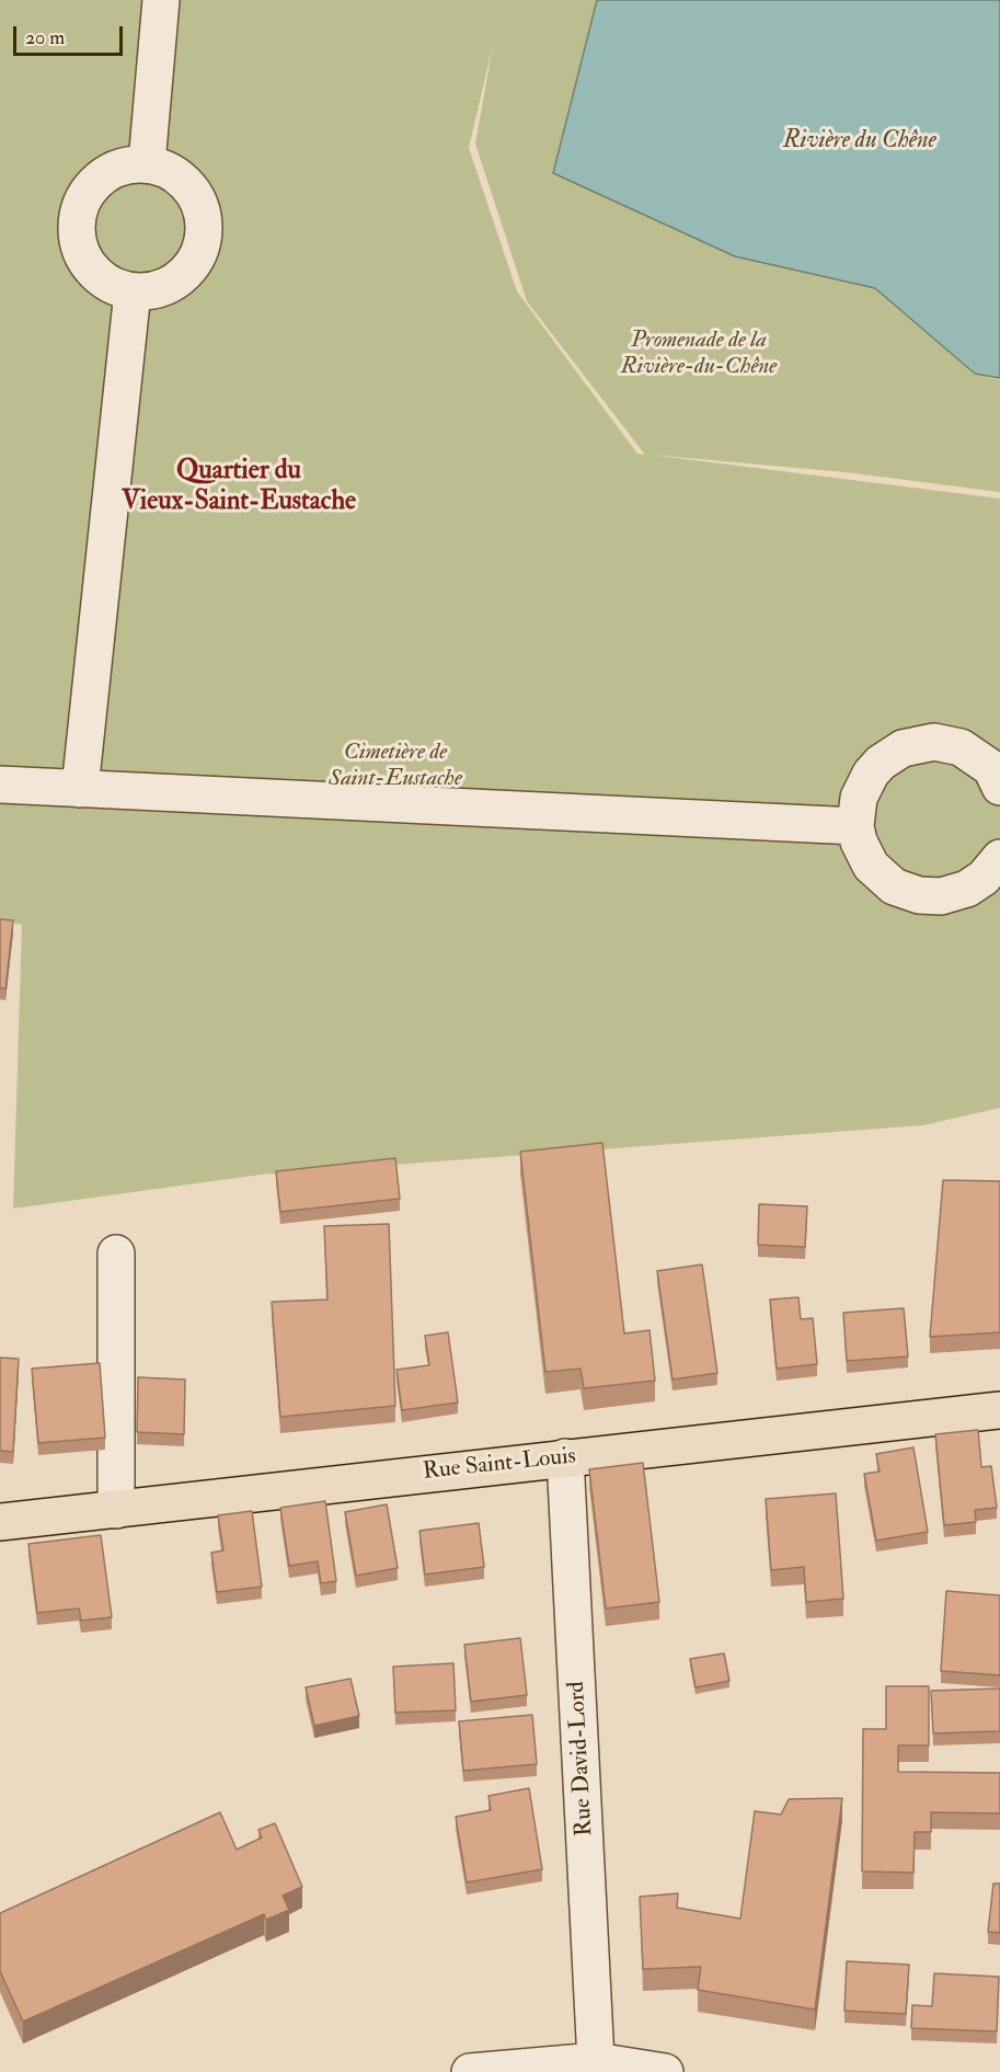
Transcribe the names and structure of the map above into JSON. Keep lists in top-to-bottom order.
{
  "streets": {
    "main road": ["Rue Saint-Louis"],
    "street": ["Rue David-Lord"]
  },
  "crossings": [
    ["Rue Saint-Louis", "Rue David-Lord"]
  ],
  "districts": ["Quartier du Vieux-Saint-Eustache"],
  "water": ["Rivière du Chêne"],
  "parks": ["Promenade de la Rivière-du-Chêne", "Cimetière de Saint-Eustache"],
  "scale_bar": "20 m"
}
